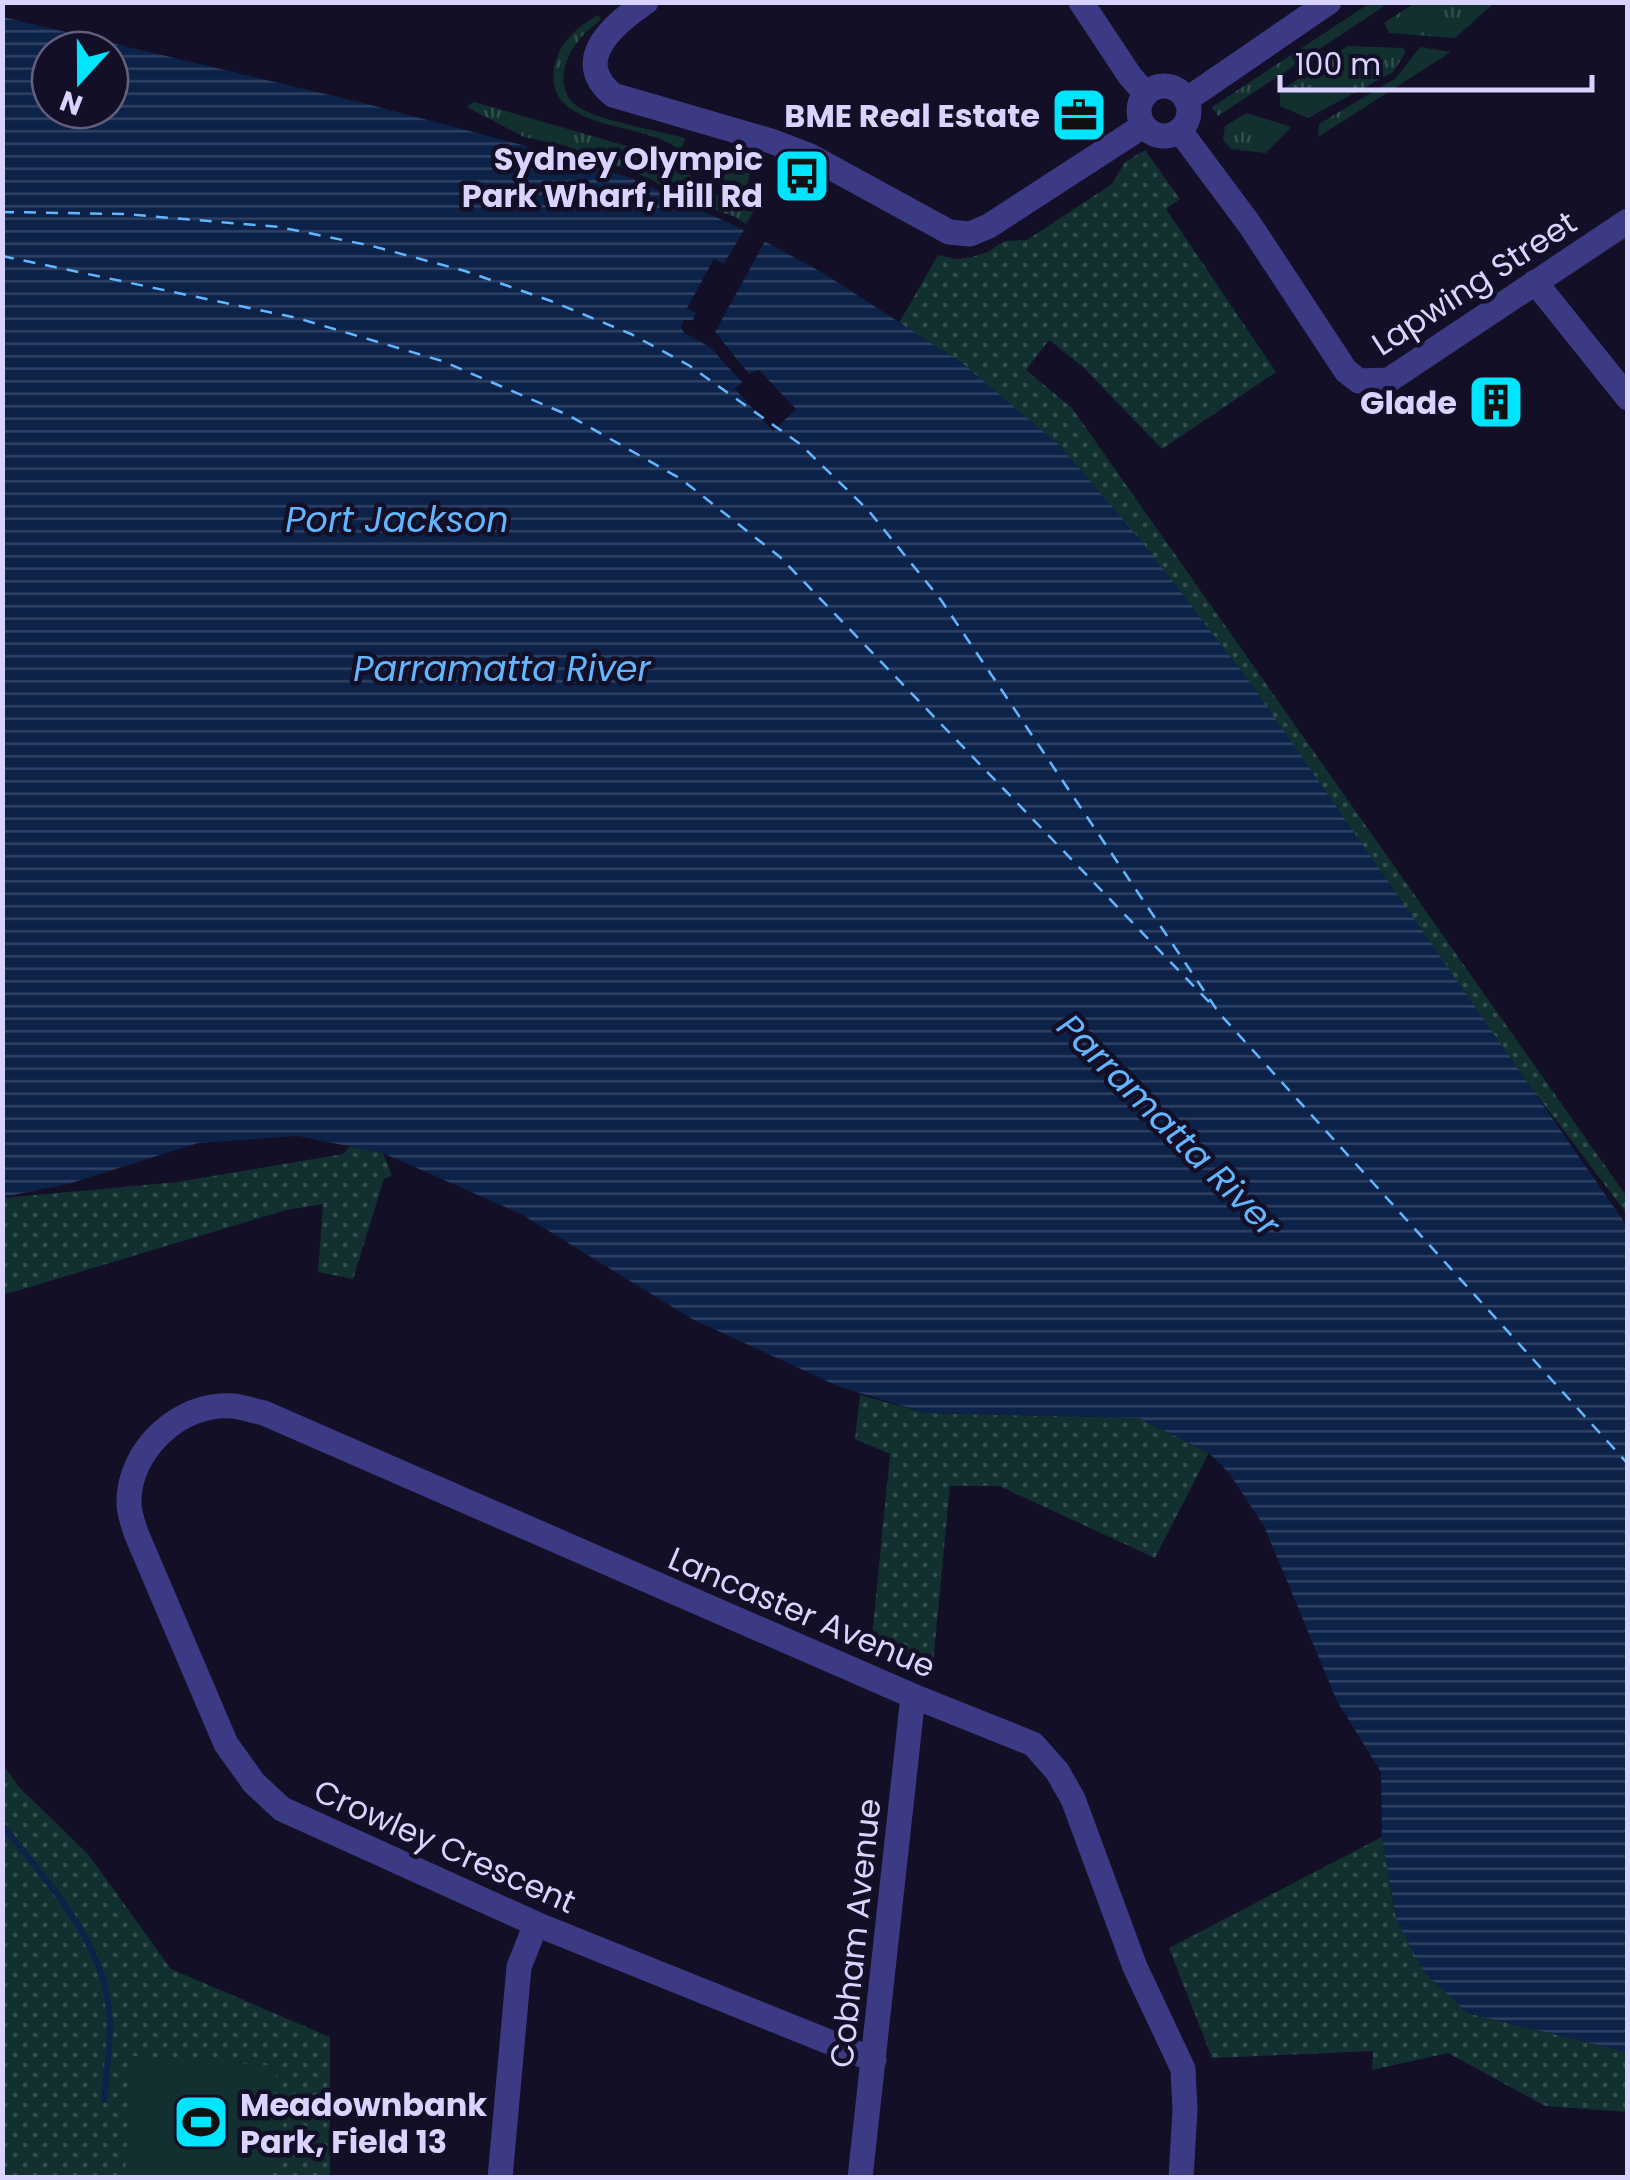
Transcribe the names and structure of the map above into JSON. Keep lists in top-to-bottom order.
{
  "streets": {
    "street": [
      "Lapwing Street",
      "Lancaster Avenue",
      "Crowley Crescent",
      "Cobham Avenue"
    ]
  },
  "crossings": [
    ["Lancaster Avenue", "Crowley Crescent"],
    ["Lancaster Avenue", "Cobham Avenue"],
    ["Crowley Crescent", "Cobham Avenue"]
  ],
  "water": ["Port Jackson", "Parramatta River"],
  "places": {
    "office": ["BME Real Estate"],
    "bus stop": ["Sydney Olympic Park Wharf, Hill Rd"],
    "building": ["Glade"],
    "sports": ["Meadownbank Park, Field 13"]
  },
  "scale_bar": "100 m",
  "north": "bottom"
}
